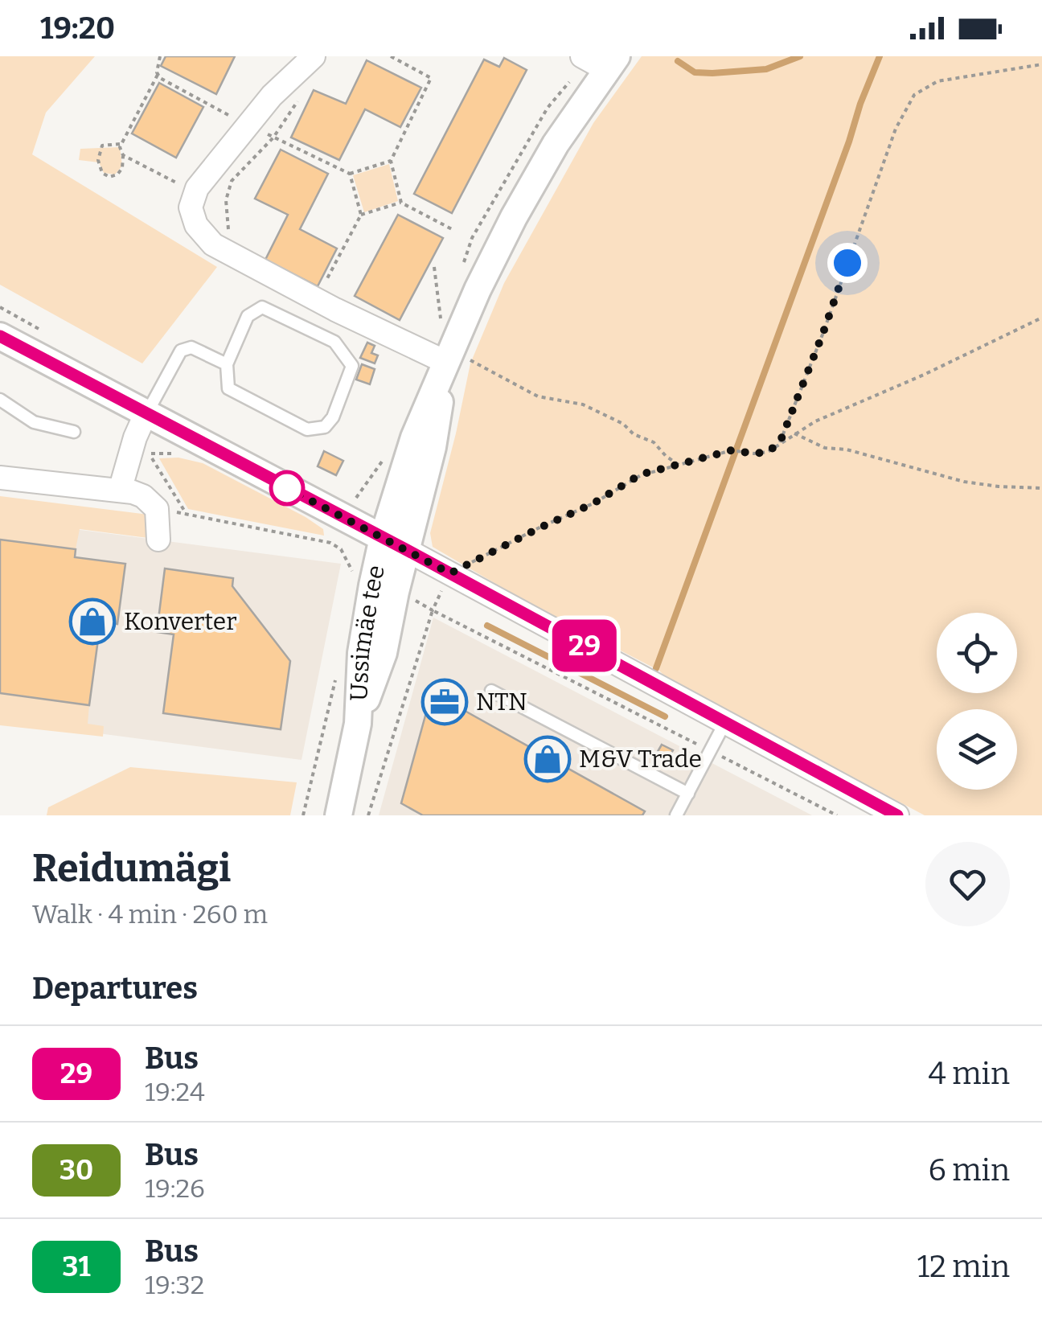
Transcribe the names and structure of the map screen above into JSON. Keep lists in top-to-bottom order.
{
  "streets": {
    "street": ["Ussimäe tee"]
  },
  "places": {
    "shop": ["Konverter", "M&V Trade"],
    "office": ["NTN"]
  },
  "lines": ["bus line 29"],
  "page": {
    "status": "19:20",
    "on_map": "29",
    "heading": [
      ["Reidumägi", "Walk · 4 min · 260 m"],
      "Departures"
    ],
    "list": [
      {
        "mark": "29",
        "name": "Bus",
        "note": "19:24",
        "value": "4 min"
      },
      {
        "mark": "30",
        "name": "Bus",
        "note": "19:26",
        "value": "6 min"
      },
      {
        "mark": "31",
        "name": "Bus",
        "note": "19:32",
        "value": "12 min"
      }
    ]
  }
}
